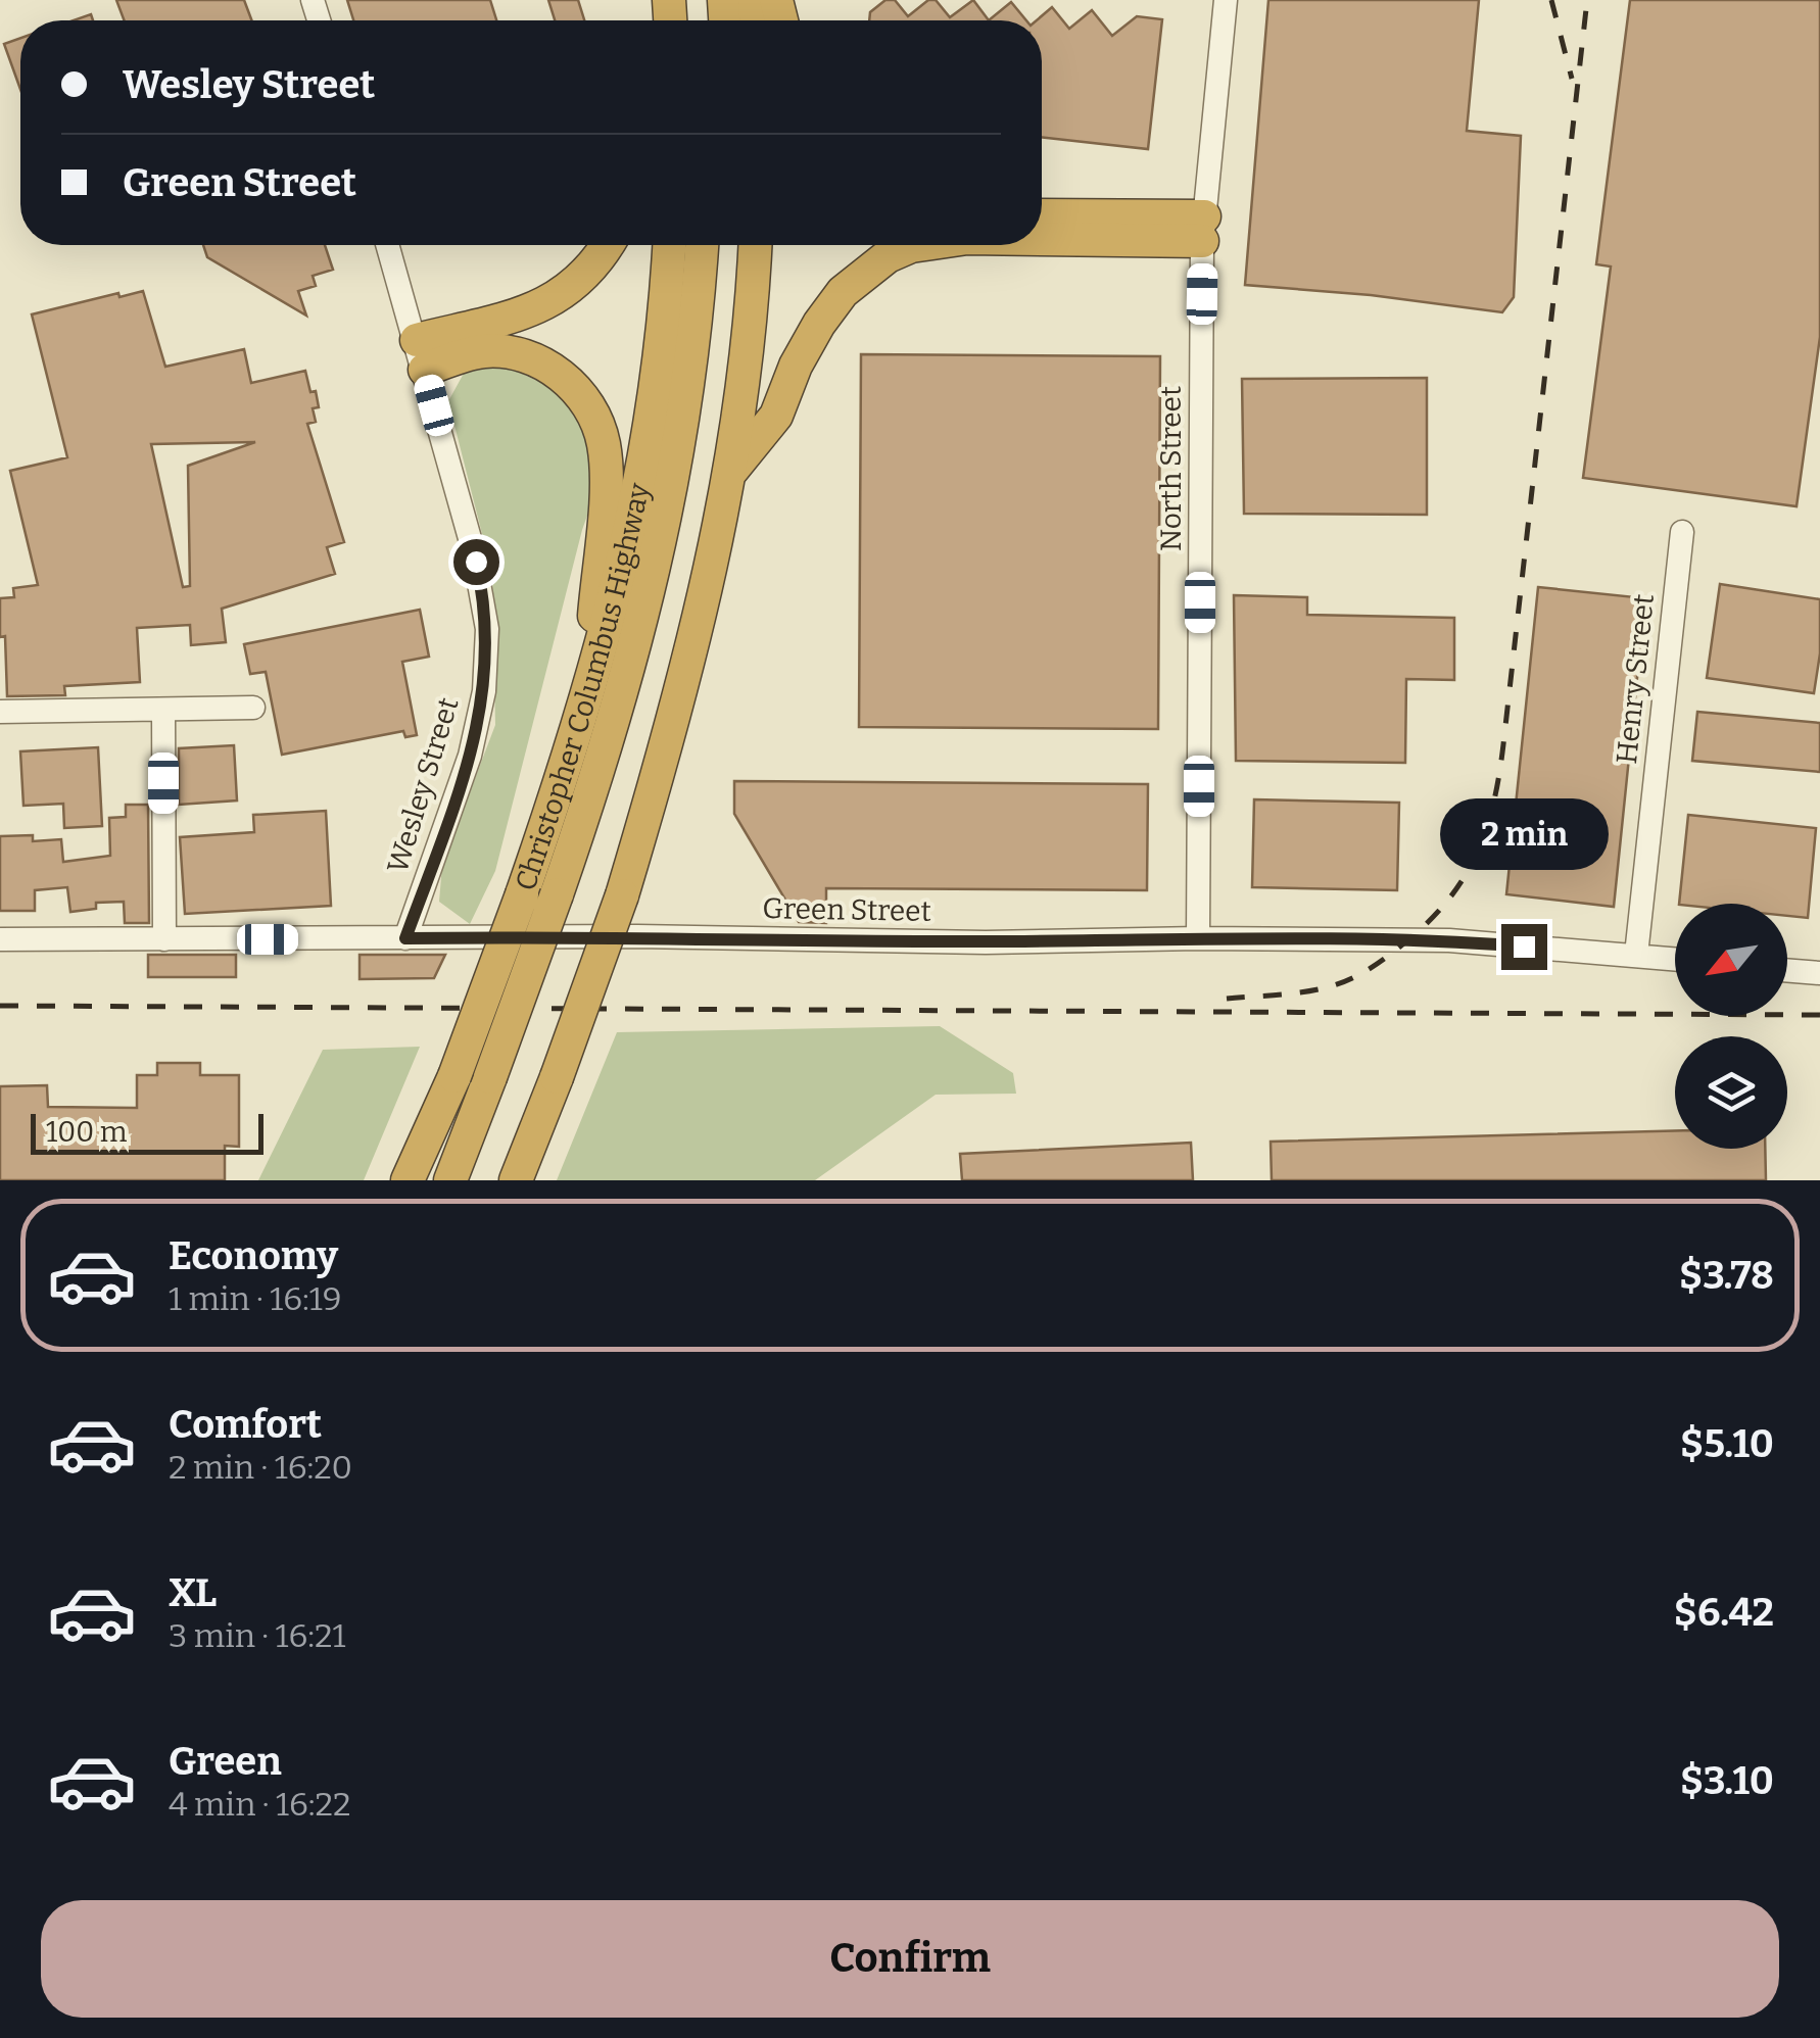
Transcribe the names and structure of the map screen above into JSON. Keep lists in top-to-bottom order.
{
  "streets": {
    "highway": ["Christopher Columbus Highway"],
    "street": [
      "North Street",
      "Henry Street",
      "Wesley Street",
      "Green Street"
    ]
  },
  "crossings": [
    ["North Street", "Green Street"],
    ["Henry Street", "Green Street"],
    ["Wesley Street", "Green Street"]
  ],
  "scale_bar": "100 m",
  "north": "bottom left",
  "page": {
    "banner": ["Wesley Street", "Green Street"],
    "bubble": "2 min",
    "scale": "100 m",
    "list": [
      {
        "name": "Economy",
        "note": "1 min · 16:19",
        "value": "$3.78"
      },
      {
        "name": "Comfort",
        "note": "2 min · 16:20",
        "value": "$5.10"
      },
      {
        "name": "XL",
        "note": "3 min · 16:21",
        "value": "$6.42"
      },
      {
        "name": "Green",
        "note": "4 min · 16:22",
        "value": "$3.10"
      }
    ],
    "buttons": "Confirm"
  }
}
